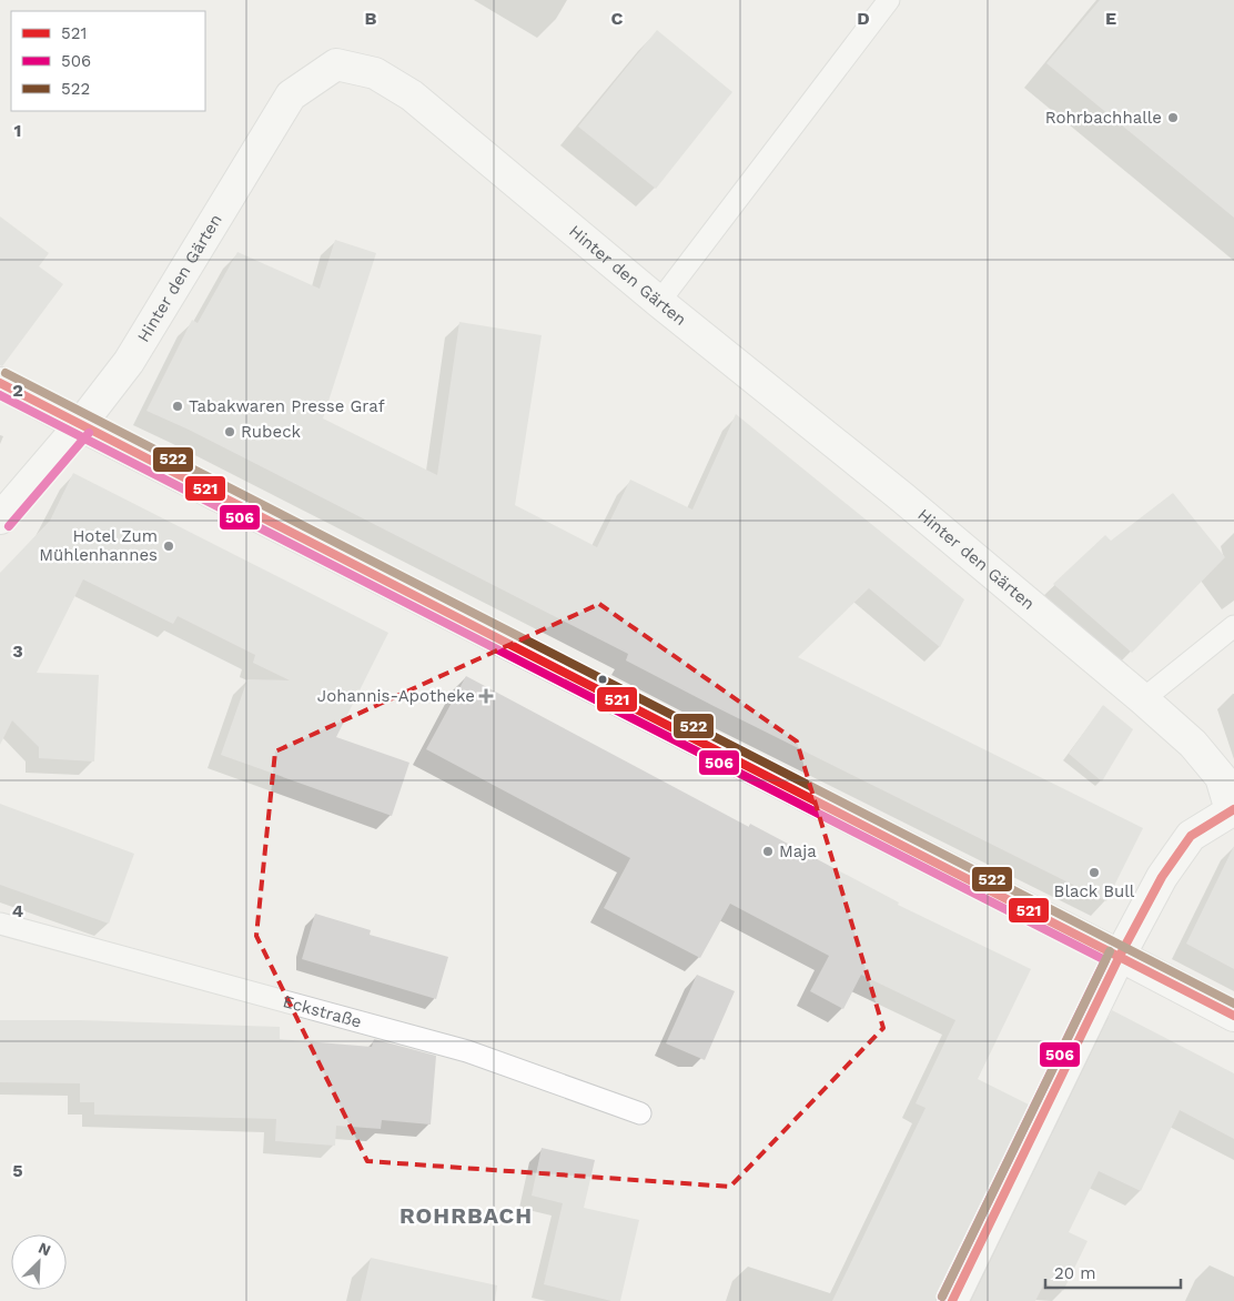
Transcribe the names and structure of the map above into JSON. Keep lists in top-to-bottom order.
{
  "streets": {
    "street": ["Hinter den Gärten"],
    "lane": ["Eckstraße"]
  },
  "districts": ["ROHRBACH"],
  "places": {
    "other": [
      "Rohrbachhalle",
      "Tabakwaren Presse Graf",
      "Rubeck",
      "Hotel Zum Mühlenhannes",
      "Maja",
      "Black Bull"
    ],
    "health": ["Johannis-Apotheke"]
  },
  "lines": ["transit line 522", "transit line 521", "transit line 506"],
  "legend": ["521", "506", "522"],
  "scale_bar": "20 m",
  "north": "top right",
  "grid": {
    "columns": [
      "B",
      "C",
      "D",
      "E"
    ],
    "rows": [
      "1",
      "2",
      "3",
      "4",
      "5"
    ]
  }
}
